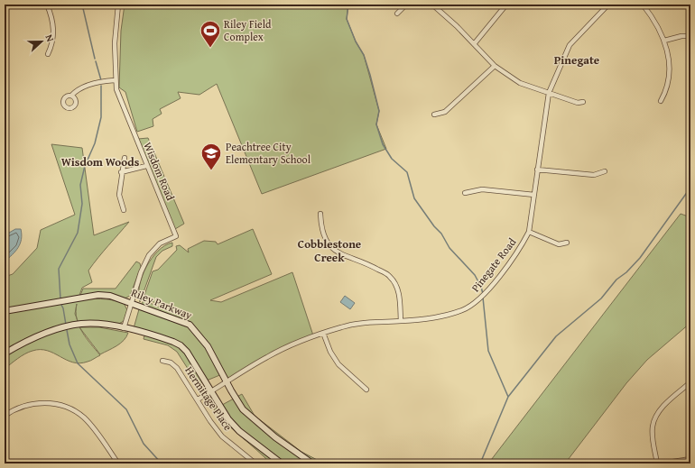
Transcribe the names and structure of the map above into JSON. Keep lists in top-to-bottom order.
{
  "streets": {
    "street": [
      "Wisdom Road",
      "Pinegate Road",
      "Riley Parkway",
      "Hermitage Place"
    ]
  },
  "crossings": [
    ["Wisdom Road", "Riley Parkway"],
    ["Pinegate Road", "Riley Parkway"],
    ["Pinegate Road", "Hermitage Place"]
  ],
  "districts": ["Pinegate", "Wisdom Woods", "Cobblestone Creek"],
  "places": {
    "sports": ["Riley Field Complex"],
    "school or university": ["Peachtree City Elementary School"]
  },
  "north": "right"
}
